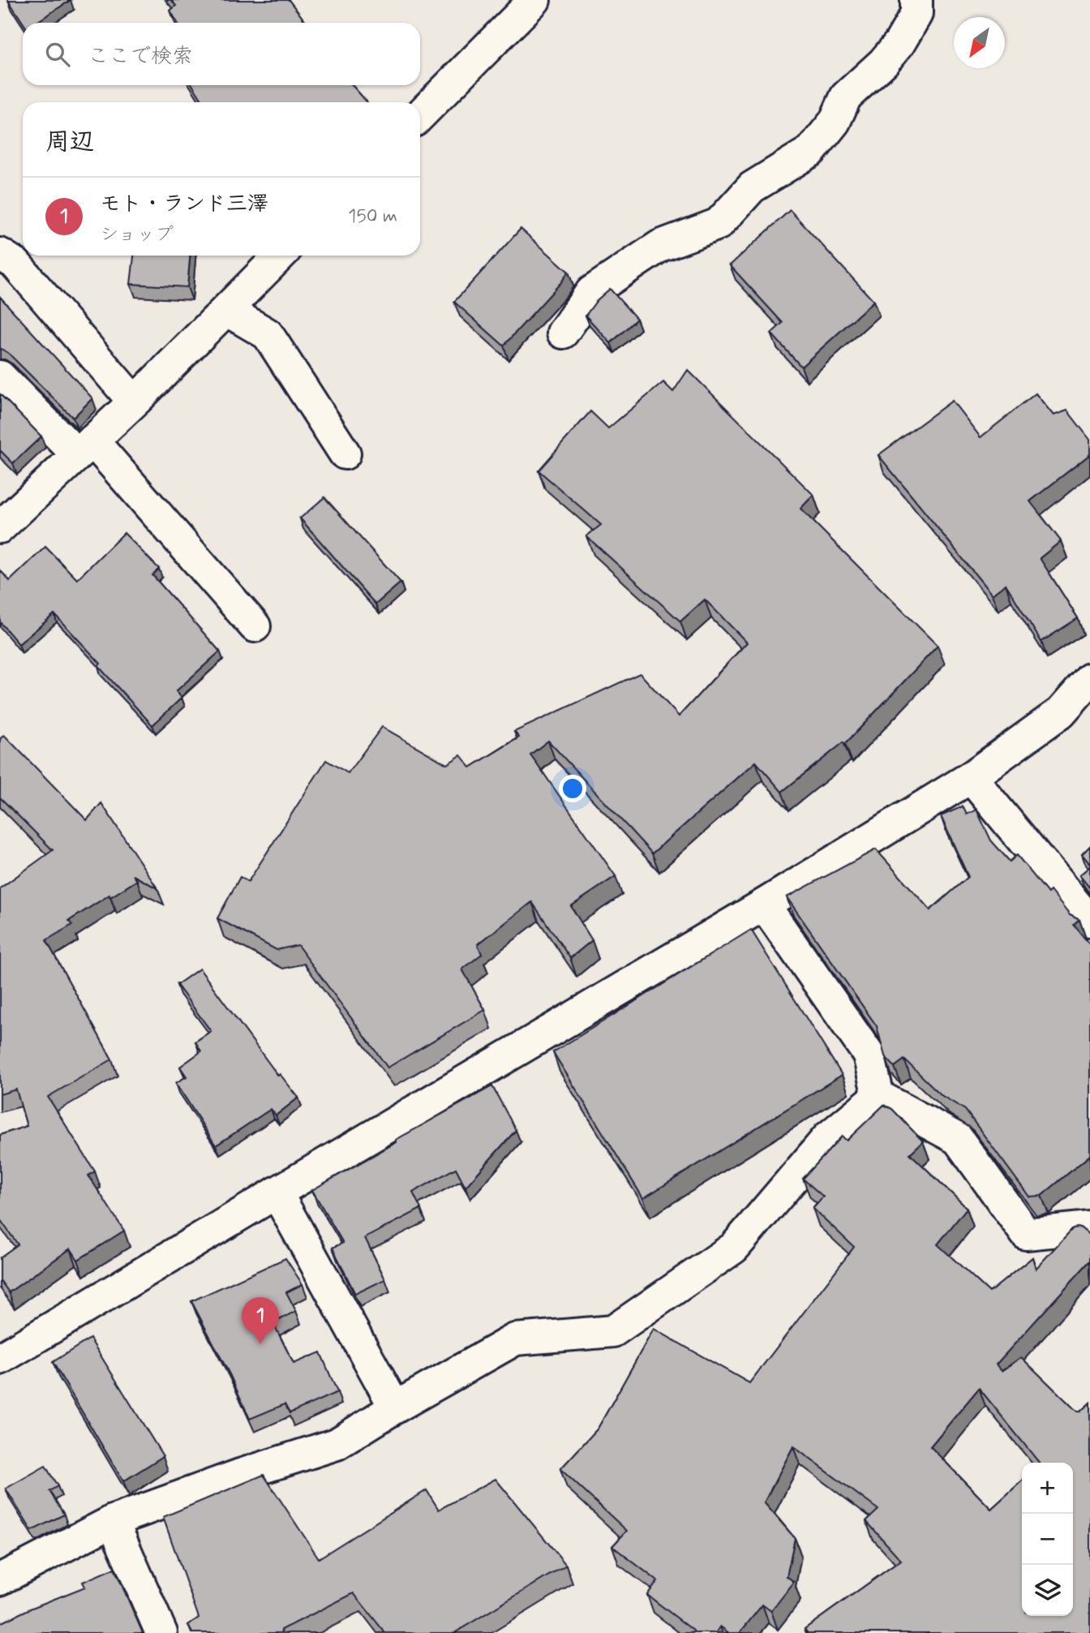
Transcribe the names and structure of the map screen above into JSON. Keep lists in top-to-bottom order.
{
  "north": "bottom left",
  "page": {
    "search": "ここで検索",
    "heading": "周辺",
    "list": [
      {
        "mark": "1",
        "name": "モト・ランド三澤",
        "note": "ショップ",
        "value": "150 m"
      }
    ],
    "pins": "1",
    "map_buttons": ["+", "−"]
  }
}
